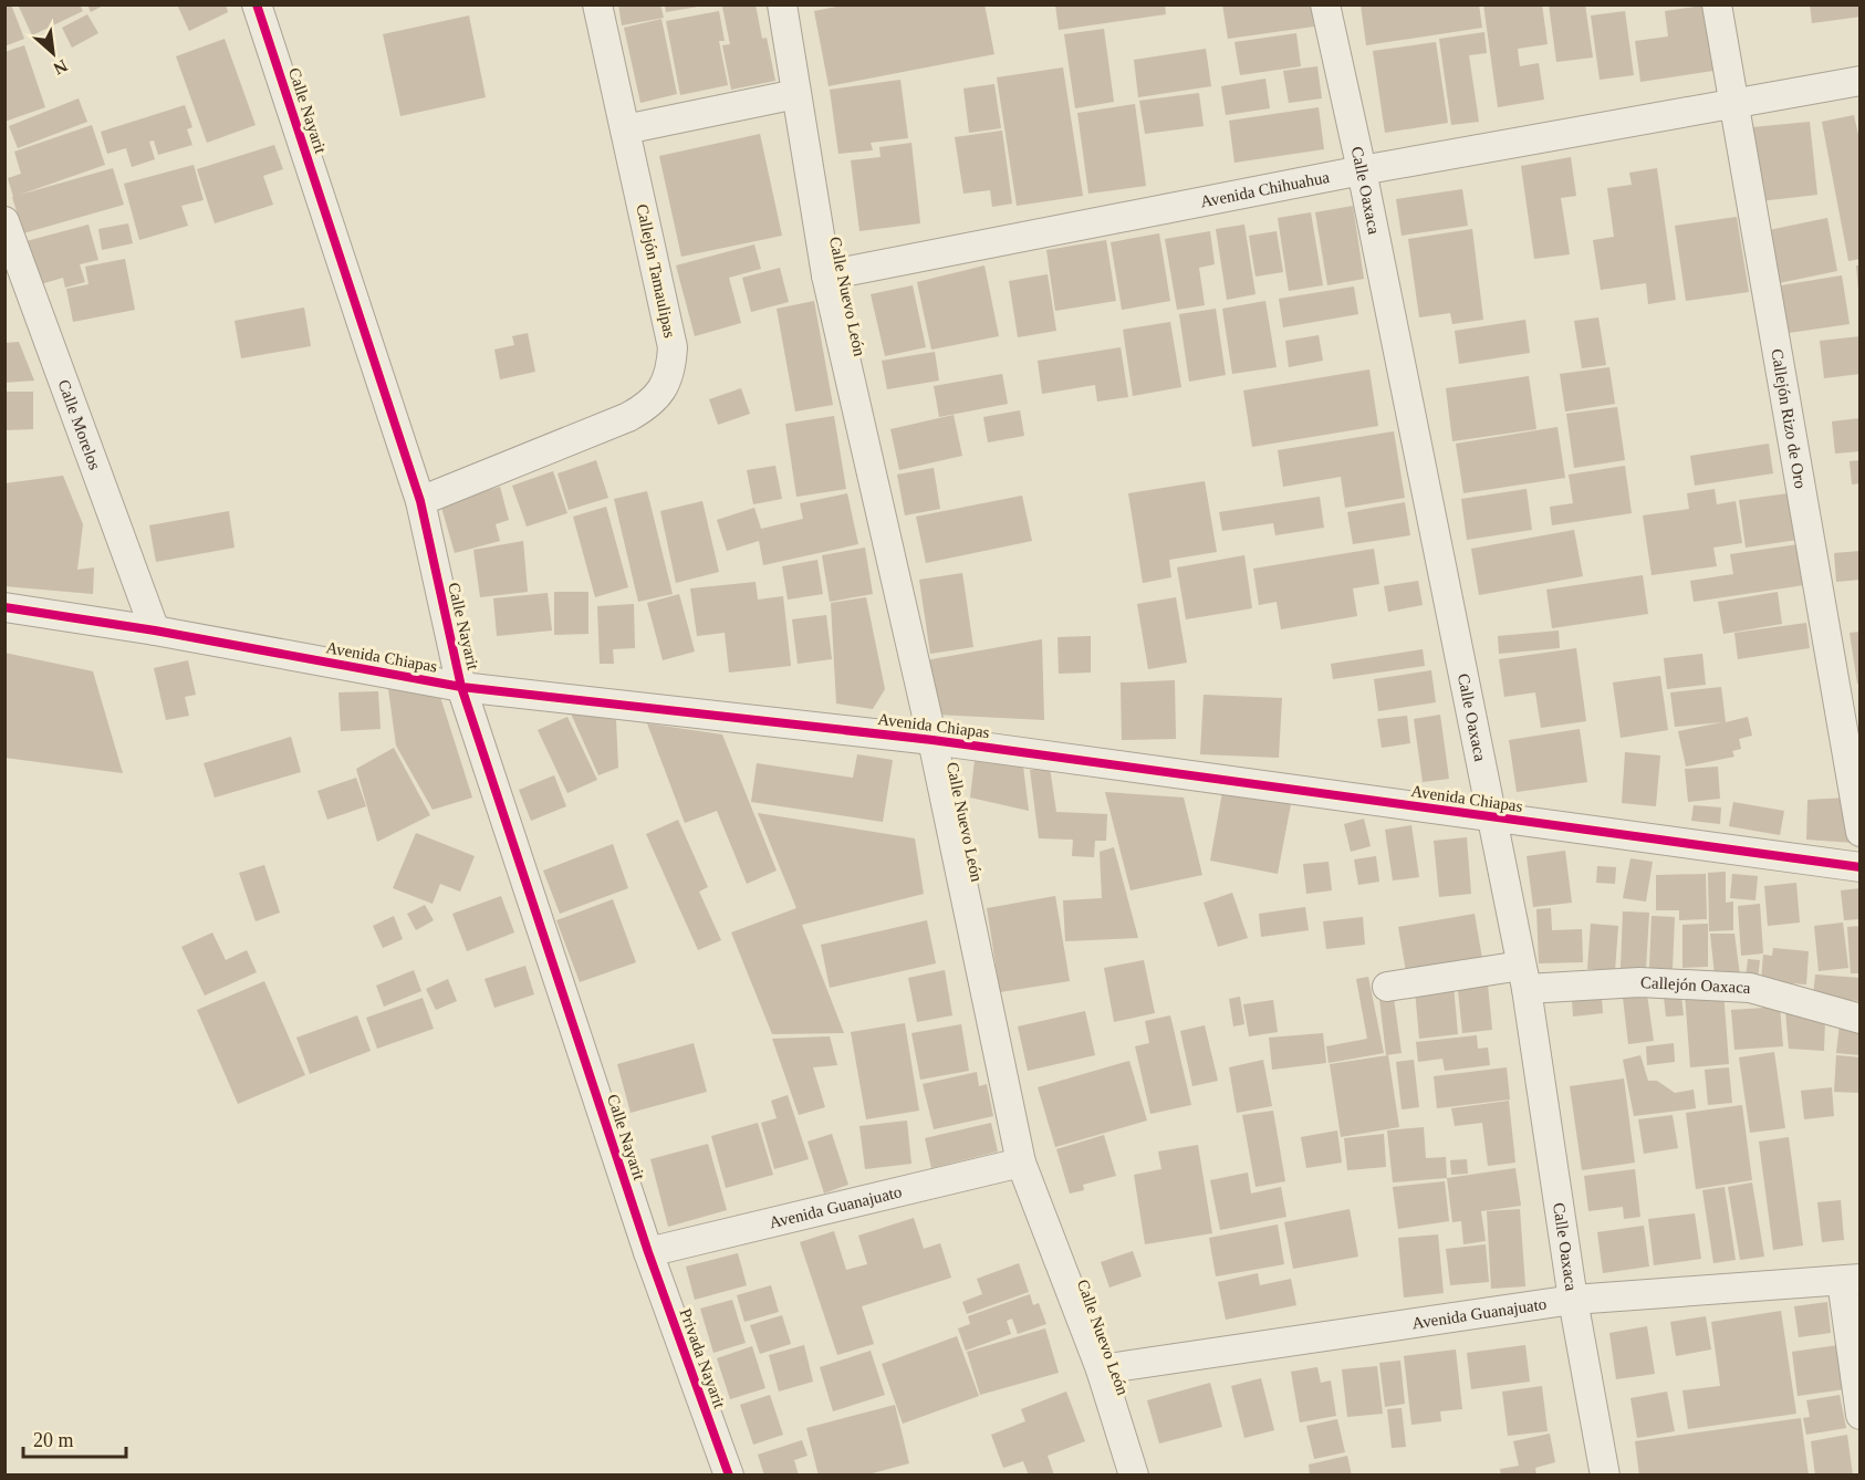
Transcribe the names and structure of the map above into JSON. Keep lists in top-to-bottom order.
{
  "streets": {
    "street": [
      "Calle Nayarit",
      "Avenida Chihuahua",
      "Calle Oaxaca",
      "Callejón Tamaulipas",
      "Calle Nuevo León",
      "Callejón Rizo de Oro",
      "Calle Morelos",
      "Avenida Chiapas",
      "Callejón Oaxaca",
      "Avenida Guanajuato",
      "Privada Nayarit"
    ]
  },
  "crossings": [
    ["Calle Nayarit", "Callejón Tamaulipas"],
    ["Calle Nayarit", "Avenida Chiapas"],
    ["Calle Nayarit", "Avenida Guanajuato"],
    ["Calle Nayarit", "Privada Nayarit"],
    ["Avenida Chihuahua", "Calle Oaxaca"],
    ["Avenida Chihuahua", "Calle Nuevo León"],
    ["Avenida Chihuahua", "Callejón Rizo de Oro"],
    ["Calle Oaxaca", "Avenida Chiapas"],
    ["Calle Oaxaca", "Callejón Oaxaca"],
    ["Calle Oaxaca", "Avenida Guanajuato"],
    ["Calle Nuevo León", "Avenida Chiapas"],
    ["Calle Nuevo León", "Avenida Guanajuato"],
    ["Calle Morelos", "Avenida Chiapas"],
    ["Avenida Guanajuato", "Privada Nayarit"]
  ],
  "scale_bar": "20 m",
  "north": "bottom right"
}
